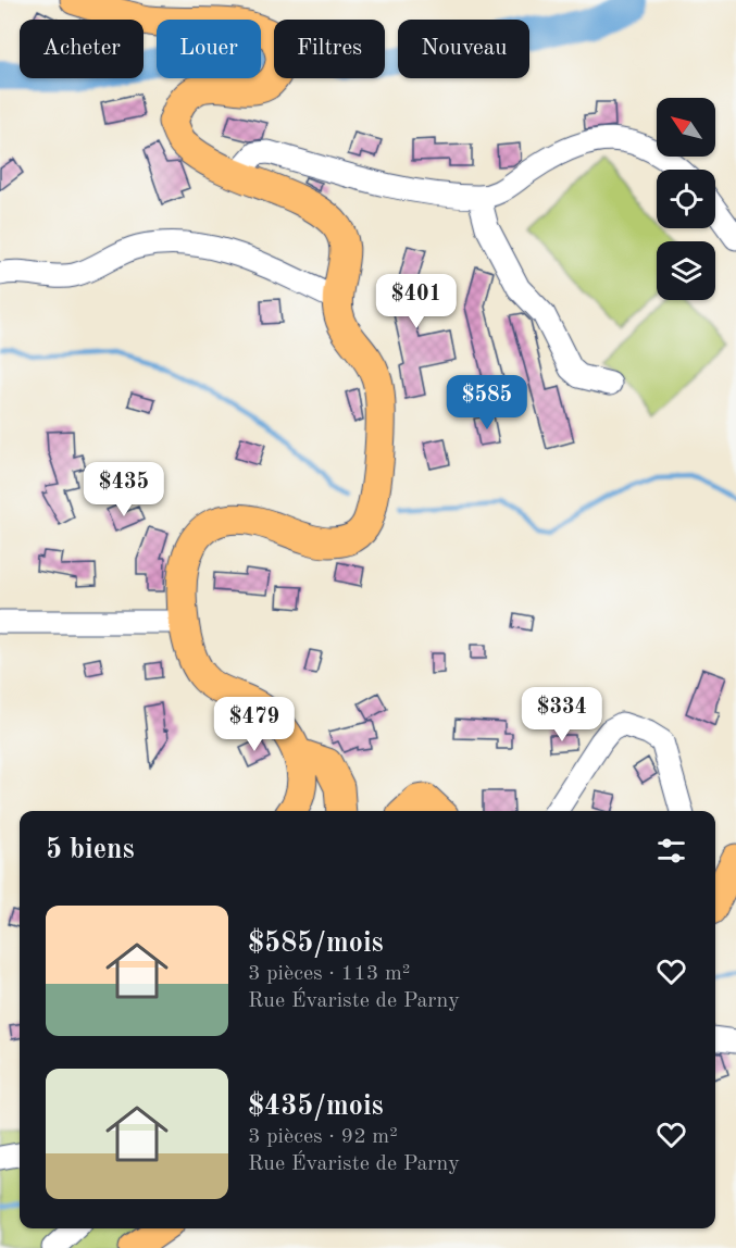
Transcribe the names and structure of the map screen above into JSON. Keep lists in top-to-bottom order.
{
  "north": "top left",
  "page": {
    "chip": [
      "Acheter",
      "Louer",
      "Filtres",
      "Nouveau"
    ],
    "price": [
      "$401",
      "$585",
      "$435",
      "$334",
      "$479"
    ],
    "heading": "5 biens",
    "list": [
      {
        "name": "$585/mois",
        "note": "3 pièces · 113 m² · Rue Évariste de Parny"
      },
      {
        "name": "$435/mois",
        "note": "3 pièces · 92 m² · Rue Évariste de Parny"
      }
    ]
  }
}
